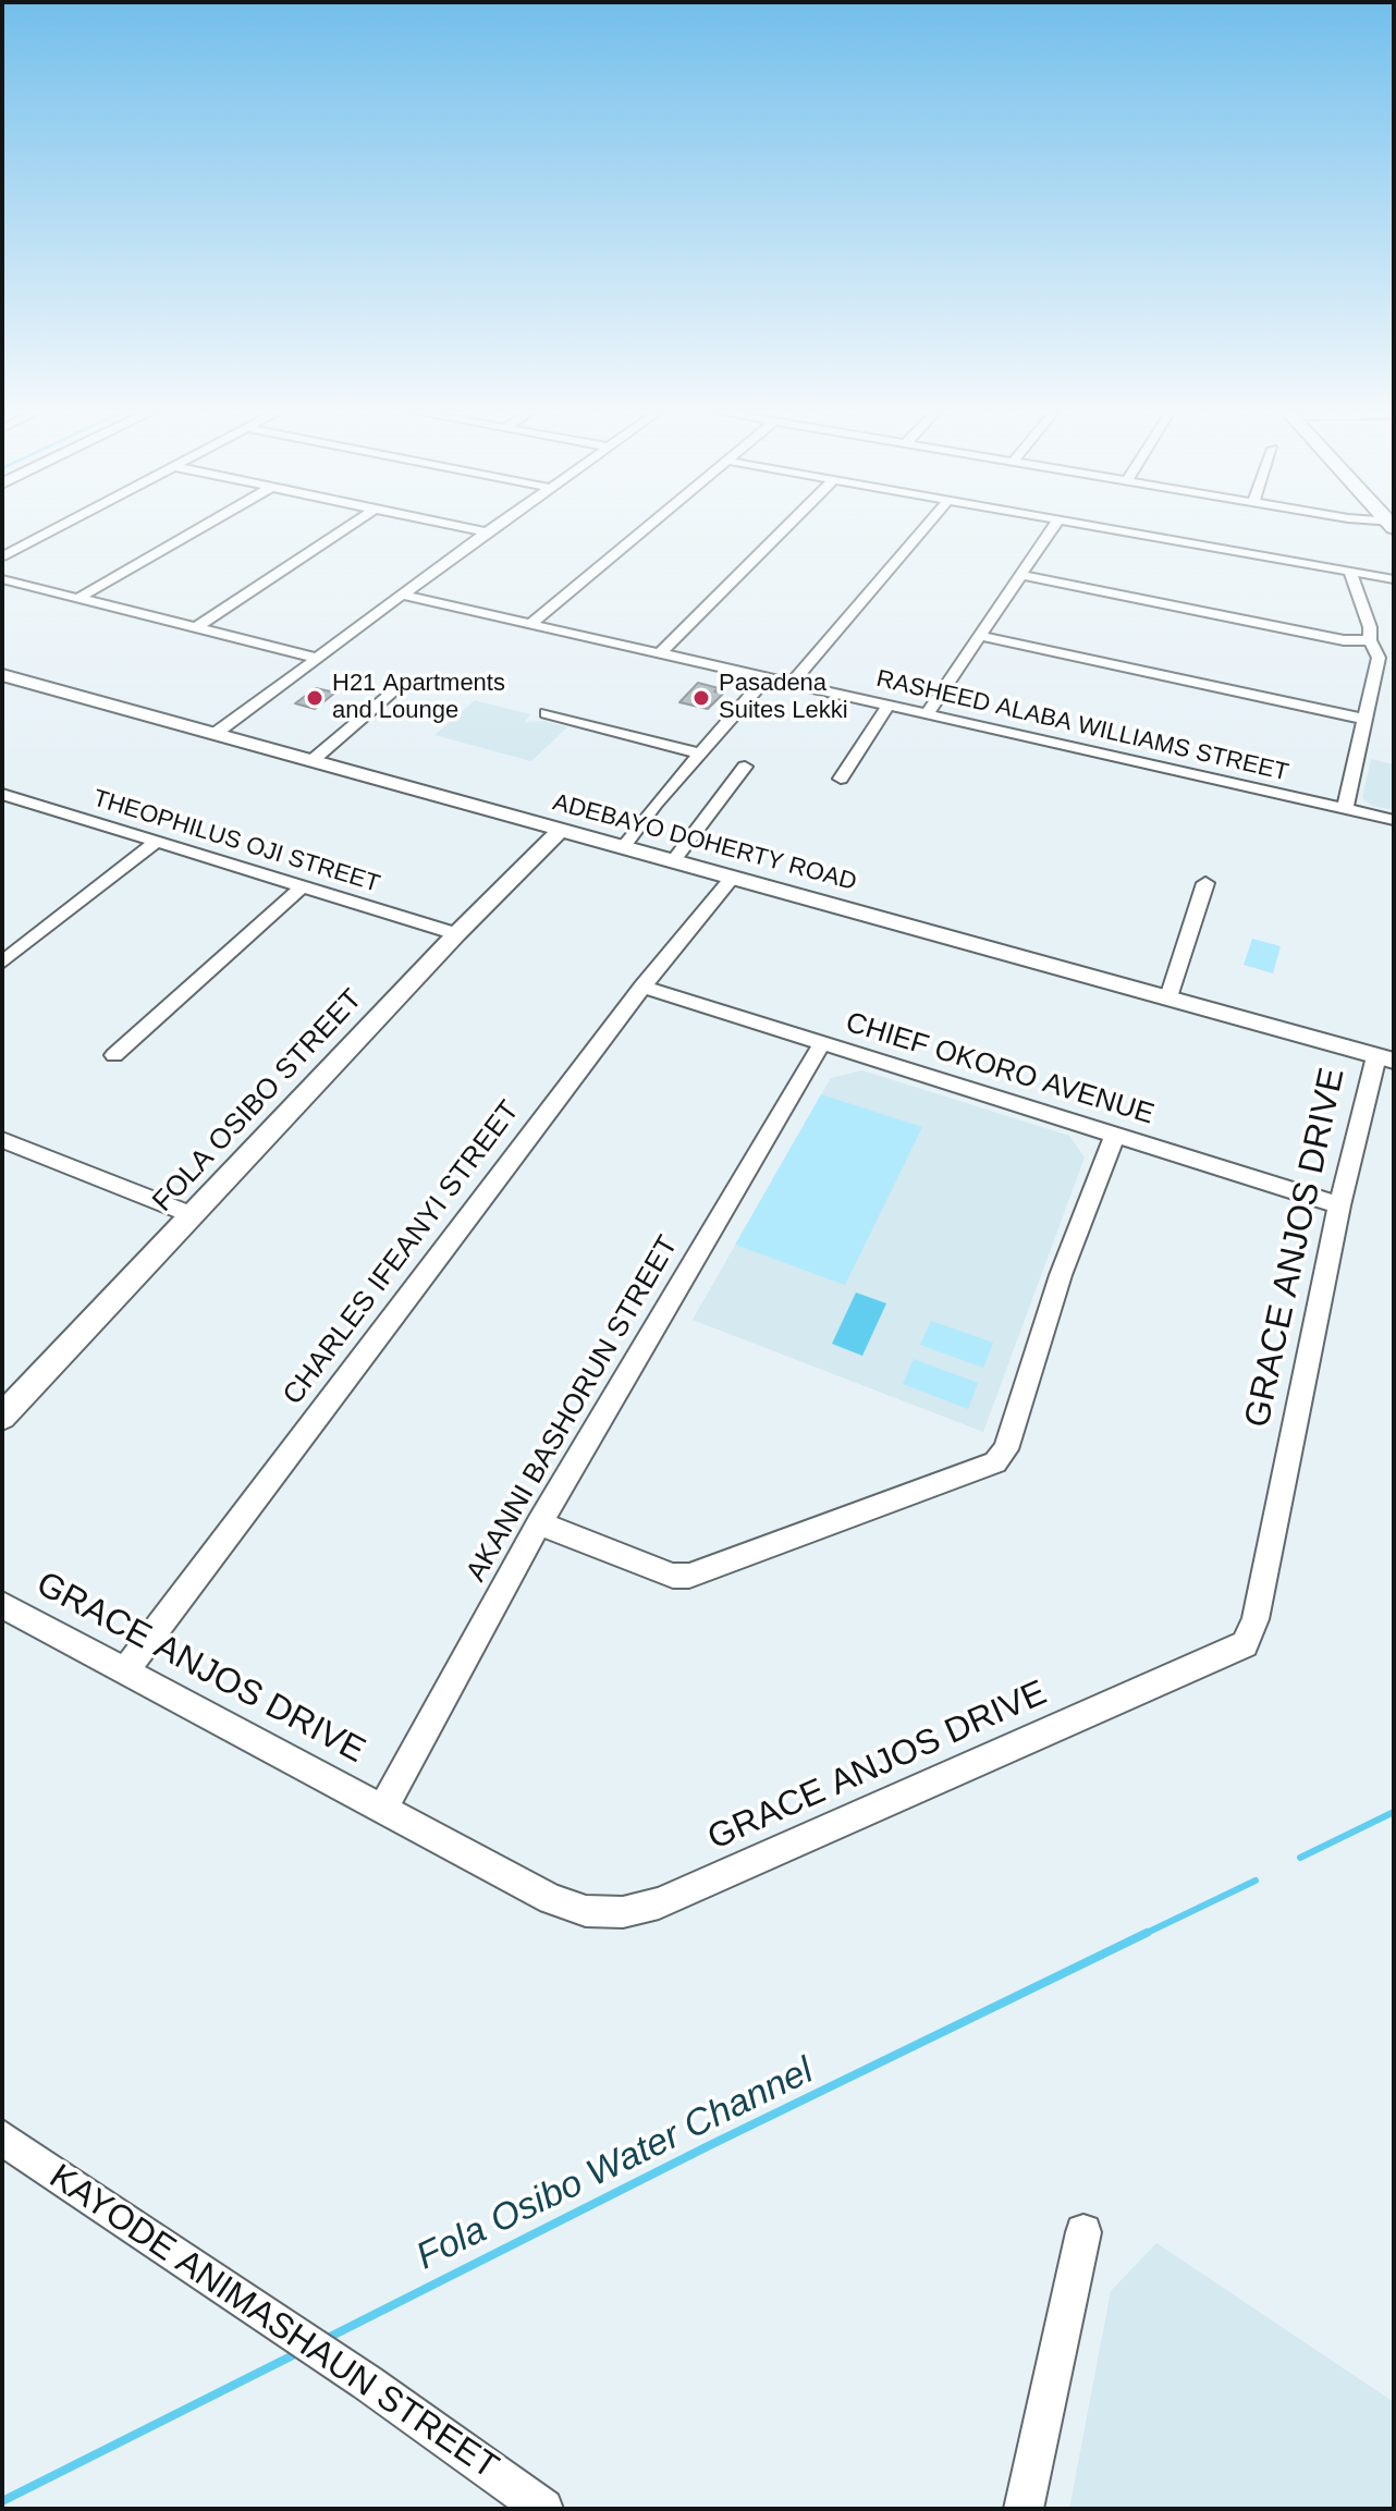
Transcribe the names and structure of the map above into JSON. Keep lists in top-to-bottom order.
{
  "streets": {
    "street": [
      "RASHEED ALABA WILLIAMS STREET",
      "THEOPHILUS OJI STREET",
      "ADEBAYO DOHERTY ROAD",
      "CHIEF OKORO AVENUE",
      "FOLA OSIBO STREET",
      "GRACE ANJOS DRIVE",
      "CHARLES IFEANYI STREET",
      "AKANNI BASHORUN STREET",
      "KAYODE ANIMASHAUN STREET"
    ]
  },
  "crossings": [
    ["THEOPHILUS OJI STREET", "FOLA OSIBO STREET"],
    ["ADEBAYO DOHERTY ROAD", "FOLA OSIBO STREET"],
    ["ADEBAYO DOHERTY ROAD", "GRACE ANJOS DRIVE"],
    ["ADEBAYO DOHERTY ROAD", "CHARLES IFEANYI STREET"],
    ["CHIEF OKORO AVENUE", "GRACE ANJOS DRIVE"],
    ["CHIEF OKORO AVENUE", "CHARLES IFEANYI STREET"],
    ["CHIEF OKORO AVENUE", "AKANNI BASHORUN STREET"],
    ["GRACE ANJOS DRIVE", "CHARLES IFEANYI STREET"],
    ["GRACE ANJOS DRIVE", "AKANNI BASHORUN STREET"]
  ],
  "water": ["Fola Osibo Water Channel"],
  "places": ["H21 Apartments and Lounge", "Pasadena Suites Lekki"]
}
